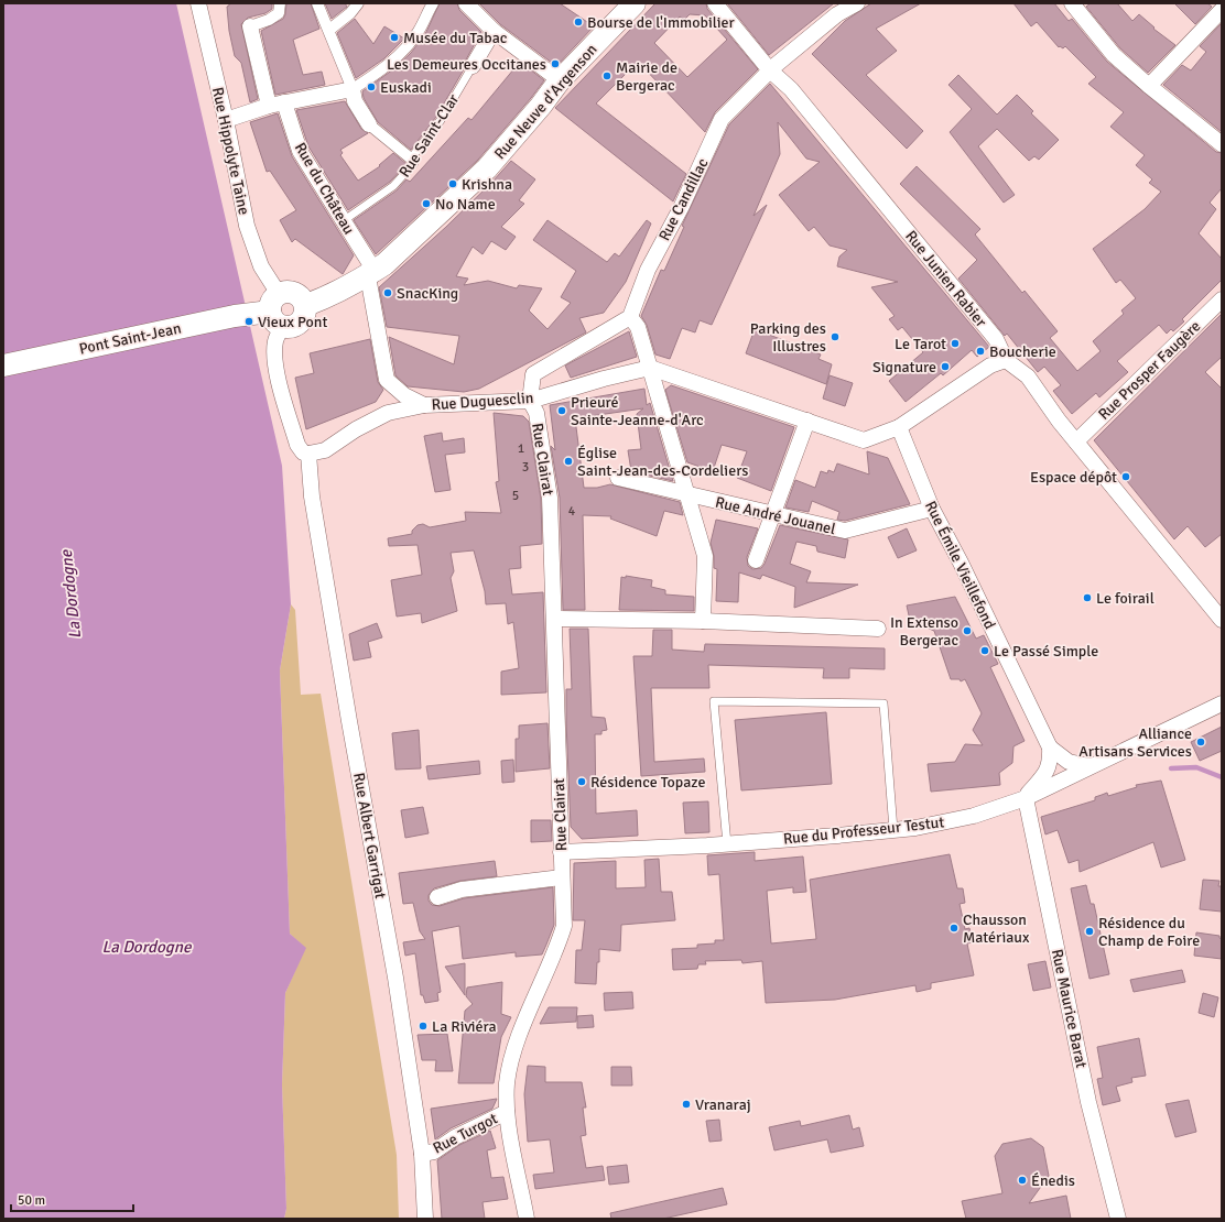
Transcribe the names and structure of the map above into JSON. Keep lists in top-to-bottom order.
{
  "streets": {
    "main road": ["Rue Neuve d'Argenson", "Pont Saint-Jean"],
    "street": [
      "Rue Saint-Clar",
      "Rue Hippolyte Taine",
      "Rue du Château",
      "Rue Candillac",
      "Rue Junien Rabier",
      "Rue Prosper Faugère",
      "Rue Duguesclin",
      "Rue Clairat",
      "Rue André Jouanel",
      "Rue Émile Vieillefond",
      "Rue du Professeur Testut",
      "Rue Albert Garrigat",
      "Rue Maurice Barat",
      "Rue Turgot"
    ]
  },
  "crossings": [
    ["Rue Neuve d'Argenson", "Rue Hippolyte Taine"],
    ["Rue Neuve d'Argenson", "Rue du Château"],
    ["Rue Neuve d'Argenson", "Pont Saint-Jean"],
    ["Rue Saint-Clar", "Rue du Château"],
    ["Rue Hippolyte Taine", "Pont Saint-Jean"],
    ["Rue Candillac", "Rue Junien Rabier"],
    ["Rue Junien Rabier", "Rue Prosper Faugère"],
    ["Rue Duguesclin", "Rue Clairat"],
    ["Rue Duguesclin", "Rue Albert Garrigat"],
    ["Rue Clairat", "Rue du Professeur Testut"],
    ["Rue Clairat", "Rue Turgot"],
    ["Rue André Jouanel", "Rue Émile Vieillefond"],
    ["Rue Émile Vieillefond", "Rue du Professeur Testut"],
    ["Rue Émile Vieillefond", "Rue Maurice Barat"],
    ["Rue du Professeur Testut", "Rue Maurice Barat"],
    ["Rue Albert Garrigat", "Rue Turgot"]
  ],
  "water": ["La Dordogne"],
  "places": [
    "Bourse de l'Immobilier",
    "Musée du Tabac",
    "Les Demeures Occitanes",
    "Mairie de Bergerac",
    "Euskadi",
    "Krishna",
    "No Name",
    "SnacKing",
    "Vieux Pont",
    "Parking des Illustres",
    "Le Tarot",
    "Boucherie",
    "Signature",
    "Prieuré Sainte-Jeanne-d'Arc",
    "Église Saint-Jean-des-Cordeliers",
    "Espace dépôt",
    "Le foirail",
    "In Extenso Bergerac",
    "Le Passé Simple",
    "Alliance Artisans Services",
    "Résidence Topaze",
    "Chausson Matériaux",
    "Résidence du Champ de Foire",
    "La Riviéra",
    "Vranaraj",
    "Énedis"
  ],
  "house_numbers": [
    "1",
    "3",
    "5",
    "4"
  ],
  "scale_bar": "50 m"
}
